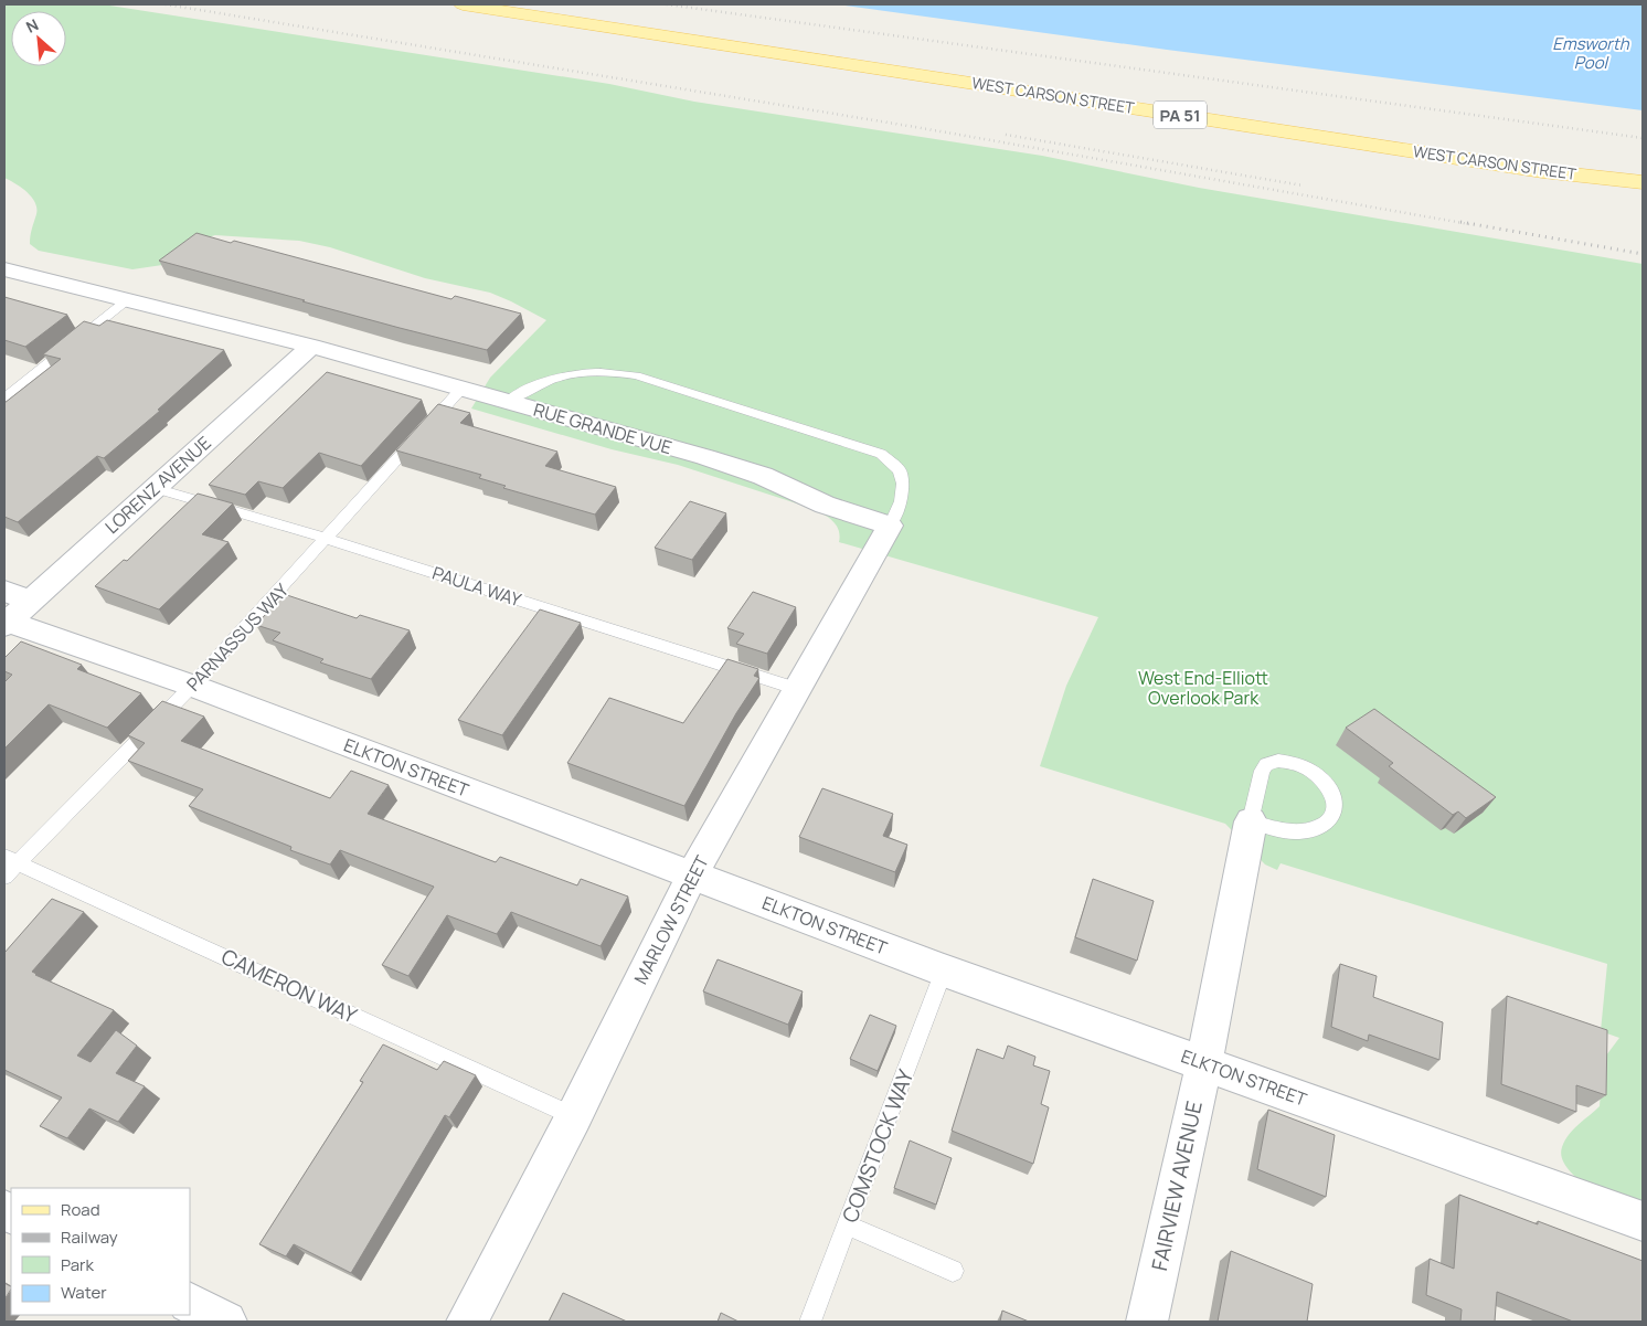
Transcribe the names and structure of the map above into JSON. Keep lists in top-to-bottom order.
{
  "streets": {
    "main road": ["WEST CARSON STREET", "PA 51"],
    "street": [
      "RUE GRANDE VUE",
      "LORENZ AVENUE",
      "ELKTON STREET",
      "MARLOW STREET",
      "FAIRVIEW AVENUE"
    ],
    "lane": [
      "PAULA WAY",
      "PARNASSUS WAY",
      "CAMERON WAY",
      "COMSTOCK WAY"
    ]
  },
  "crossings": [
    ["RUE GRANDE VUE", "LORENZ AVENUE"],
    ["RUE GRANDE VUE", "PARNASSUS WAY"],
    ["RUE GRANDE VUE", "MARLOW STREET"],
    ["LORENZ AVENUE", "PAULA WAY"],
    ["LORENZ AVENUE", "ELKTON STREET"],
    ["PAULA WAY", "PARNASSUS WAY"],
    ["PAULA WAY", "MARLOW STREET"],
    ["PARNASSUS WAY", "ELKTON STREET"],
    ["PARNASSUS WAY", "CAMERON WAY"],
    ["ELKTON STREET", "MARLOW STREET"],
    ["ELKTON STREET", "COMSTOCK WAY"],
    ["ELKTON STREET", "FAIRVIEW AVENUE"],
    ["MARLOW STREET", "CAMERON WAY"]
  ],
  "water": ["Emsworth Pool"],
  "parks": ["West End-Elliott Overlook Park"],
  "legend": [
    "Road",
    "Railway",
    "Park",
    "Water"
  ],
  "north": "top left"
}
